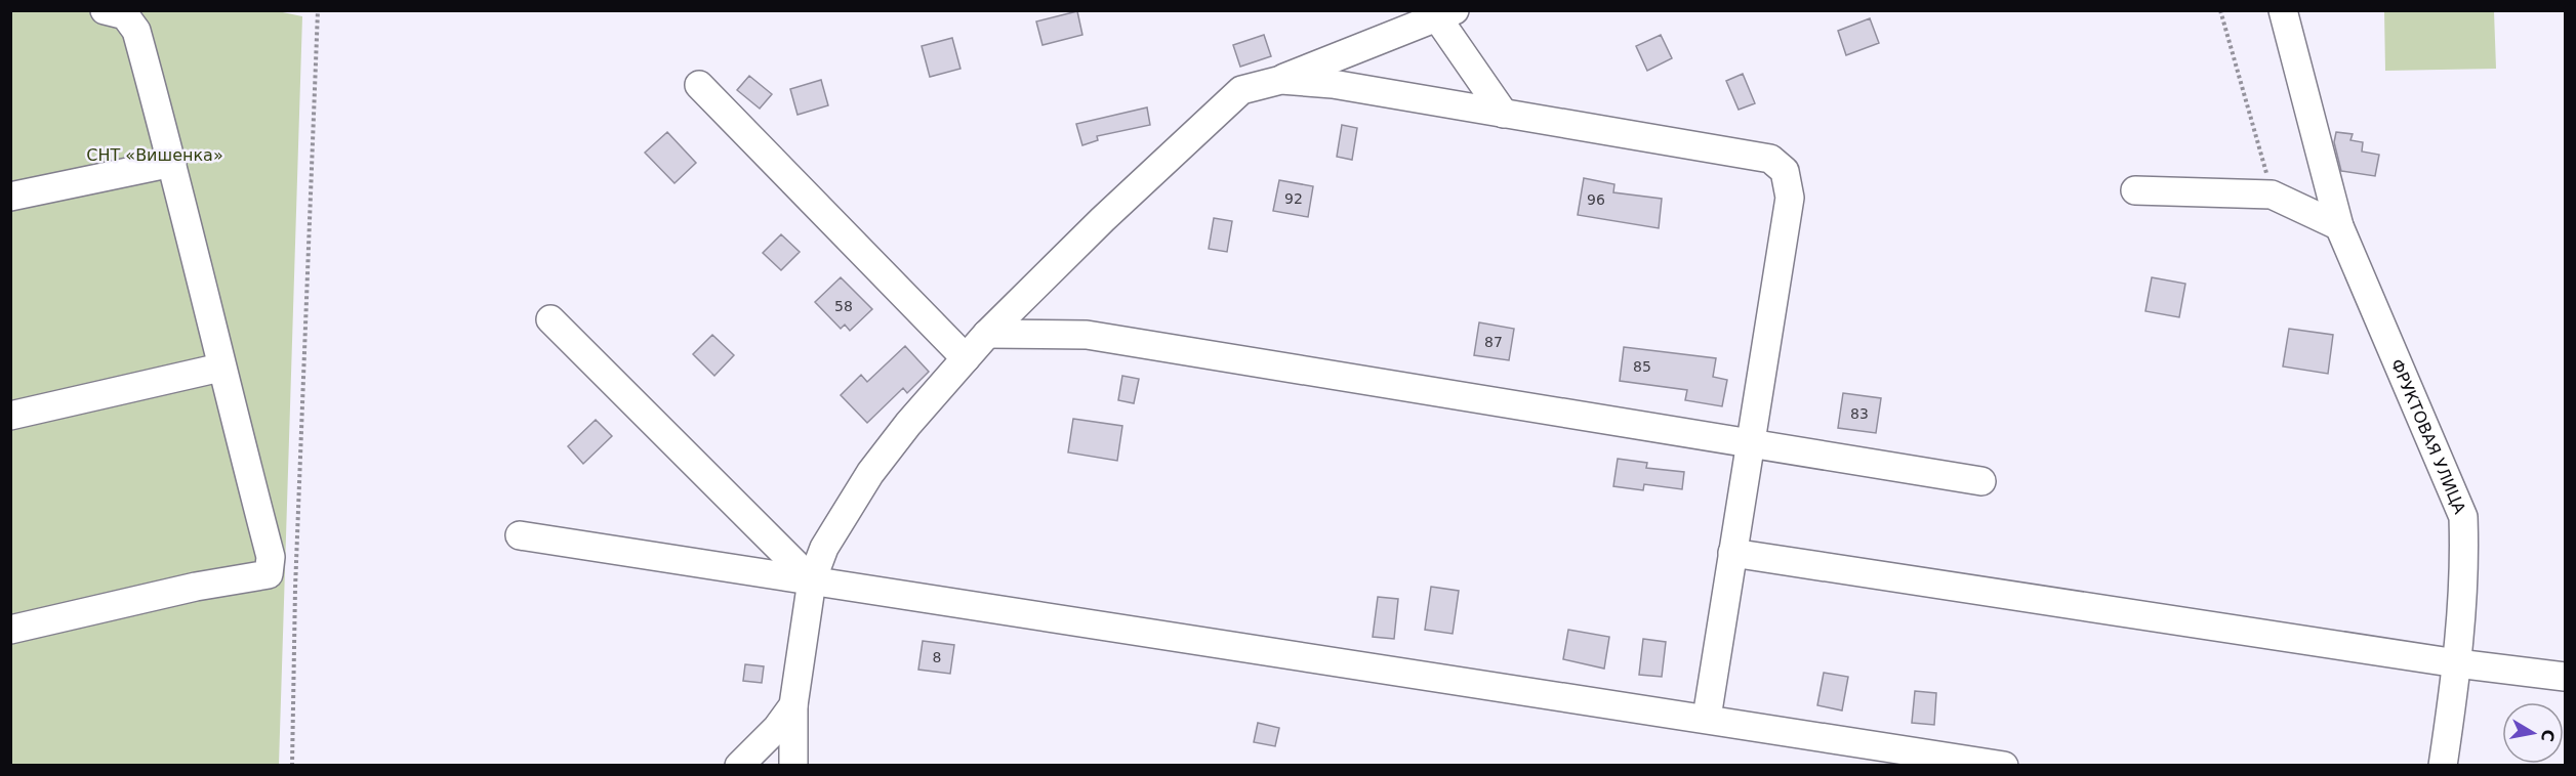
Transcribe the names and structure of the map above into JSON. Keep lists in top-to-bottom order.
{
  "streets": {
    "street": ["ФРУКТОВАЯ УЛИЦА"]
  },
  "parks": ["СНТ «Вишенка»"],
  "house_numbers": [
    "92",
    "96",
    "58",
    "87",
    "85",
    "83",
    "8"
  ],
  "north": "right"
}
